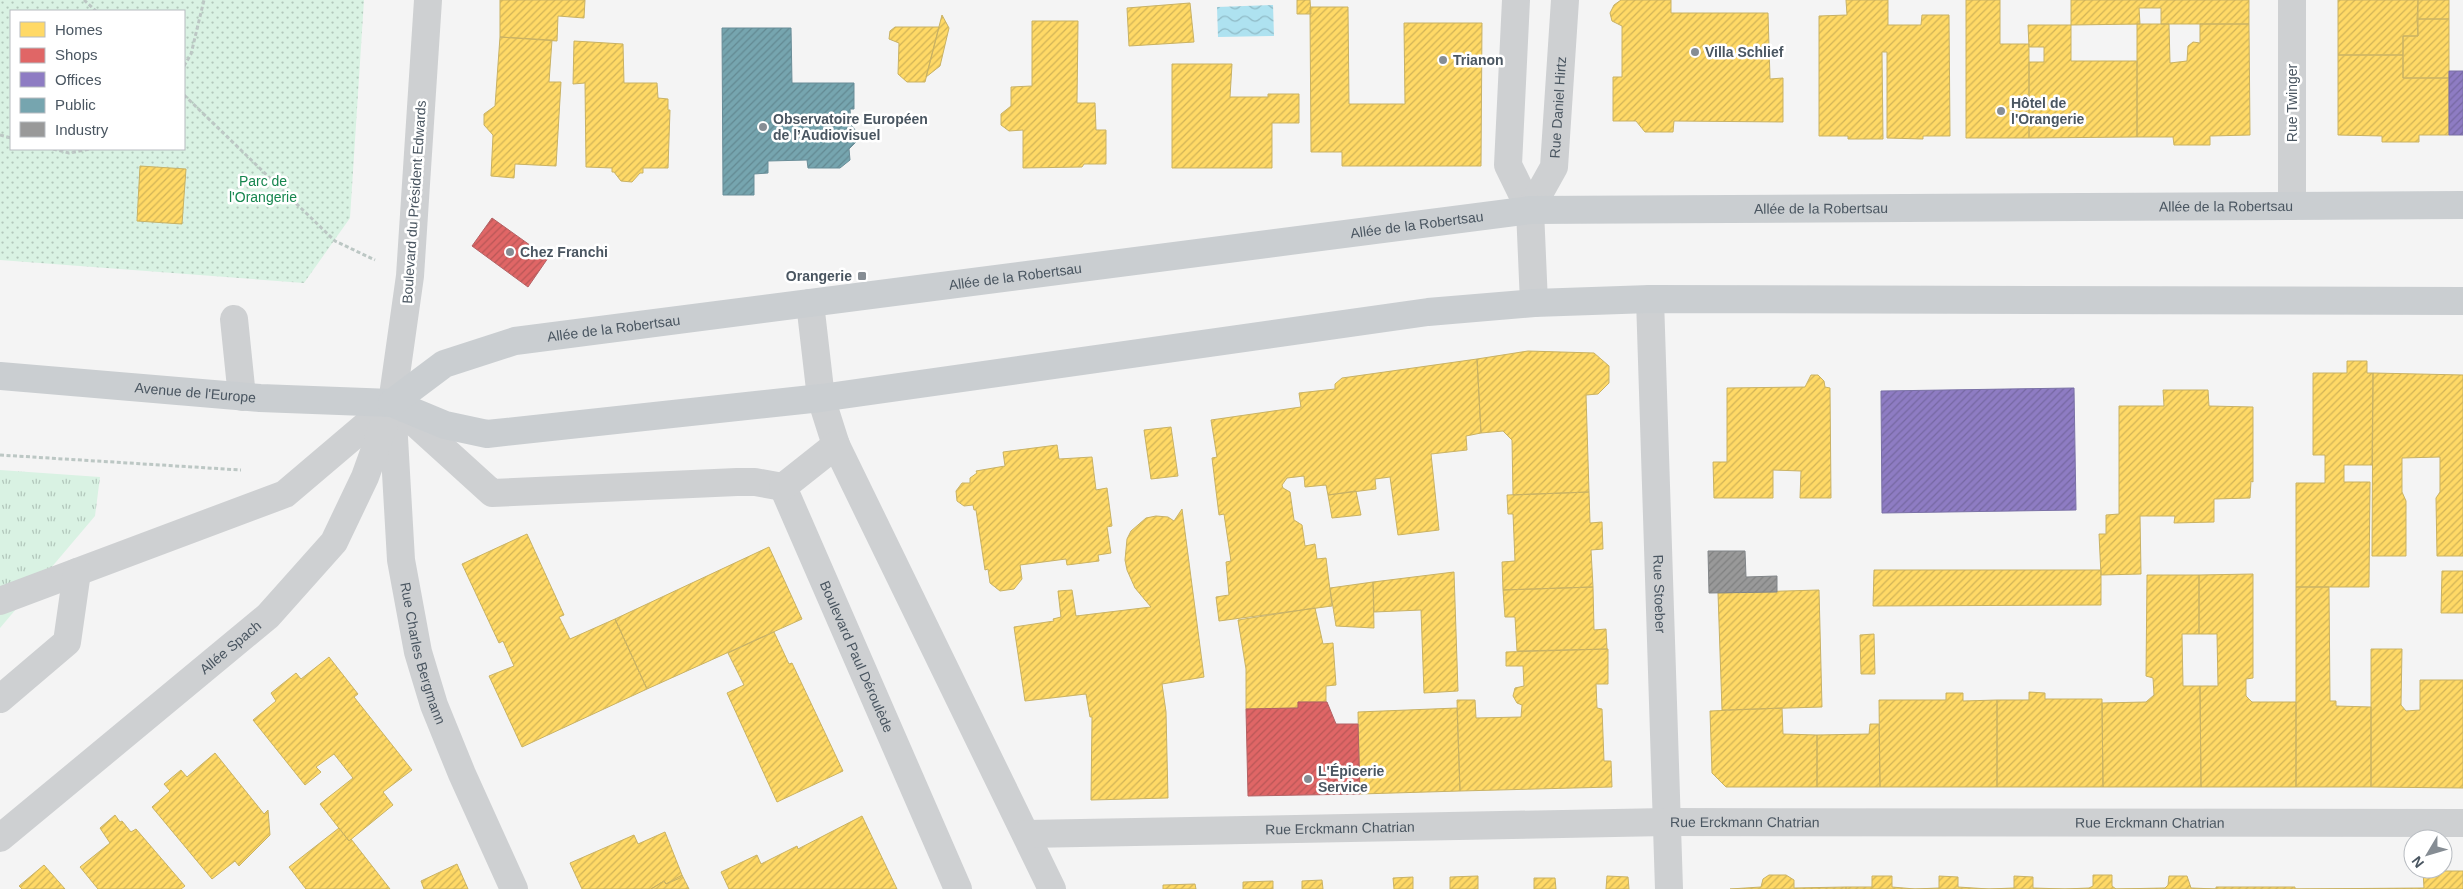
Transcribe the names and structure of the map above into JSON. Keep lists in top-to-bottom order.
{
  "streets": {
    "main road": ["Allée de la Robertsau", "Avenue de l'Europe"],
    "street": [
      "Rue Twinger",
      "Rue Daniel Hirtz",
      "Boulevard du Président Edwards",
      "Rue Stoeber",
      "Allée Spach",
      "Rue Charles Bergmann",
      "Boulevard Paul Déroulède",
      "Rue Erckmann Chatrian"
    ]
  },
  "crossings": [
    ["Rue Twinger", "Allée de la Robertsau"],
    ["Rue Daniel Hirtz", "Allée de la Robertsau"],
    ["Boulevard du Président Edwards", "Allée de la Robertsau"],
    ["Boulevard du Président Edwards", "Avenue de l'Europe"],
    ["Boulevard du Président Edwards", "Allée Spach"],
    ["Boulevard du Président Edwards", "Rue Charles Bergmann"],
    ["Allée de la Robertsau", "Avenue de l'Europe"],
    ["Allée de la Robertsau", "Allée Spach"],
    ["Allée de la Robertsau", "Rue Charles Bergmann"],
    ["Avenue de l'Europe", "Allée Spach"],
    ["Avenue de l'Europe", "Rue Charles Bergmann"],
    ["Rue Stoeber", "Rue Erckmann Chatrian"],
    ["Allée Spach", "Rue Charles Bergmann"]
  ],
  "parks": ["Parc de l'Orangerie"],
  "places": {
    "other": [
      "Villa Schlief",
      "Trianon",
      "Hôtel de l'Orangerie",
      "Observatoire Européen de l’Audiovisuel",
      "Chez Franchi",
      "L'Épicerie Service"
    ],
    "transit": ["Orangerie"]
  },
  "legend": [
    "Homes",
    "Shops",
    "Offices",
    "Public",
    "Industry"
  ],
  "north": "bottom left"
}
